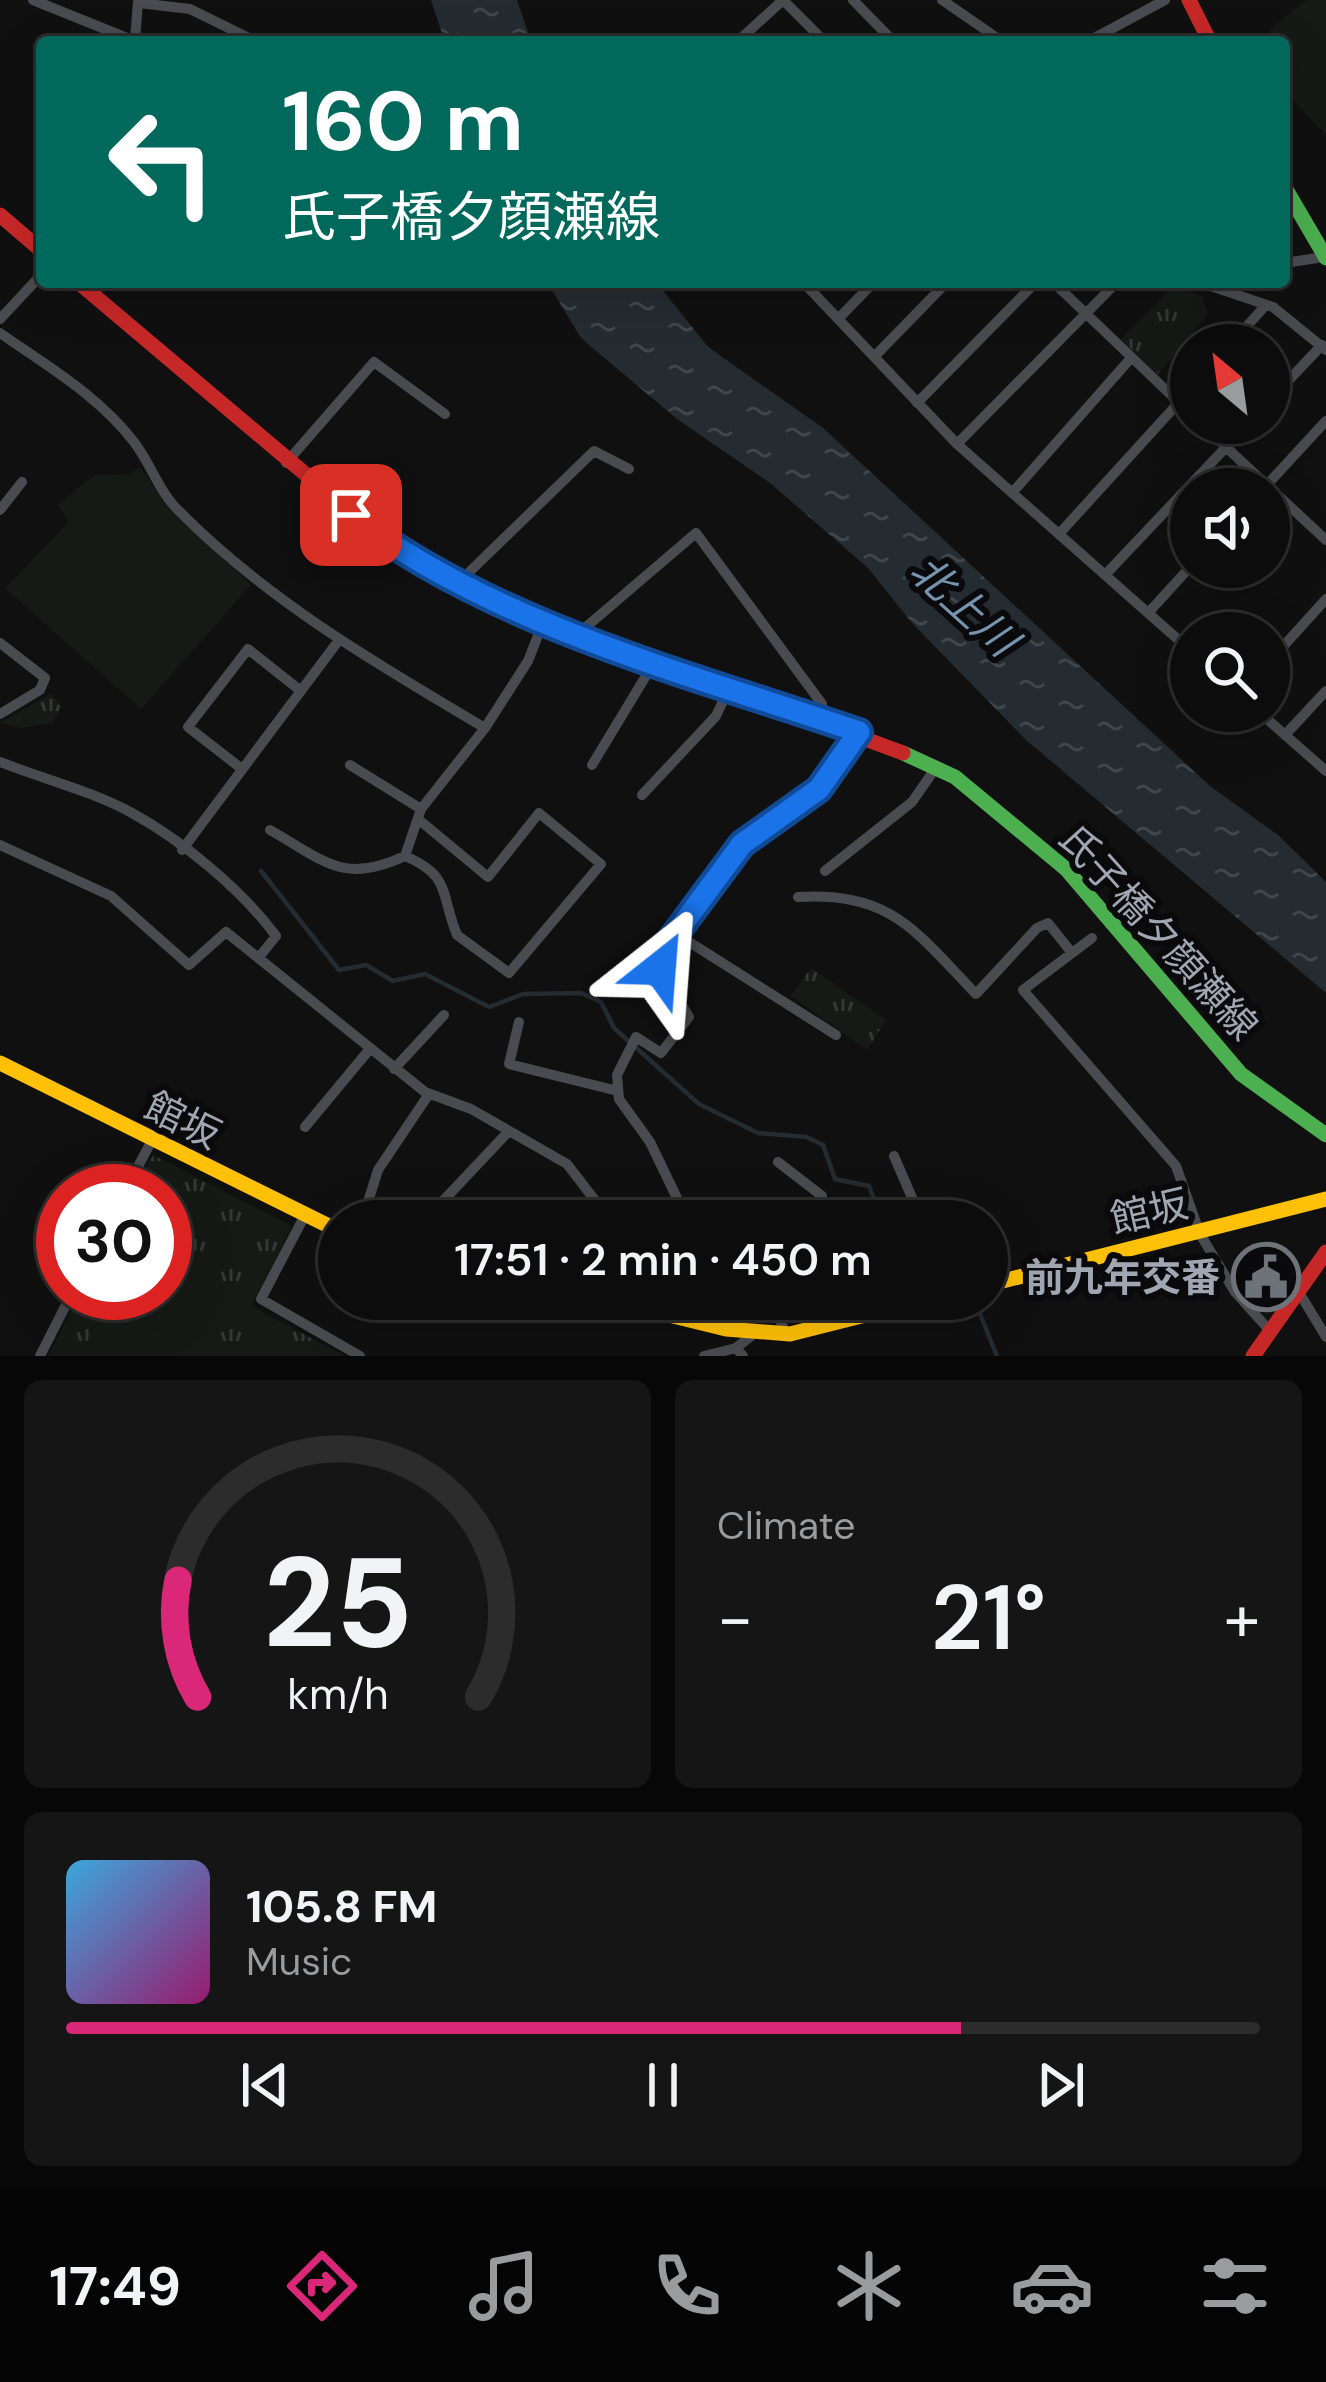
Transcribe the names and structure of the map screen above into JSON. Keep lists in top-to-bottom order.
{
  "streets": {
    "main road": ["氏子橋夕顔瀬線", "館坂"]
  },
  "water": ["北上川"],
  "places": {
    "public building": ["前九年交番"]
  },
  "north": "top left",
  "page": {
    "turn": ["160 m", "氏子橋夕顔瀬線"],
    "limit": "30",
    "trip": "17:51 · 2 min · 450 m",
    "tile": "Climate",
    "heat": ["−", "21°", "+"],
    "song": ["105.8 FM", "Music"],
    "tabs": "17:49",
    "gauge": ["25", "km/h"]
  }
}
